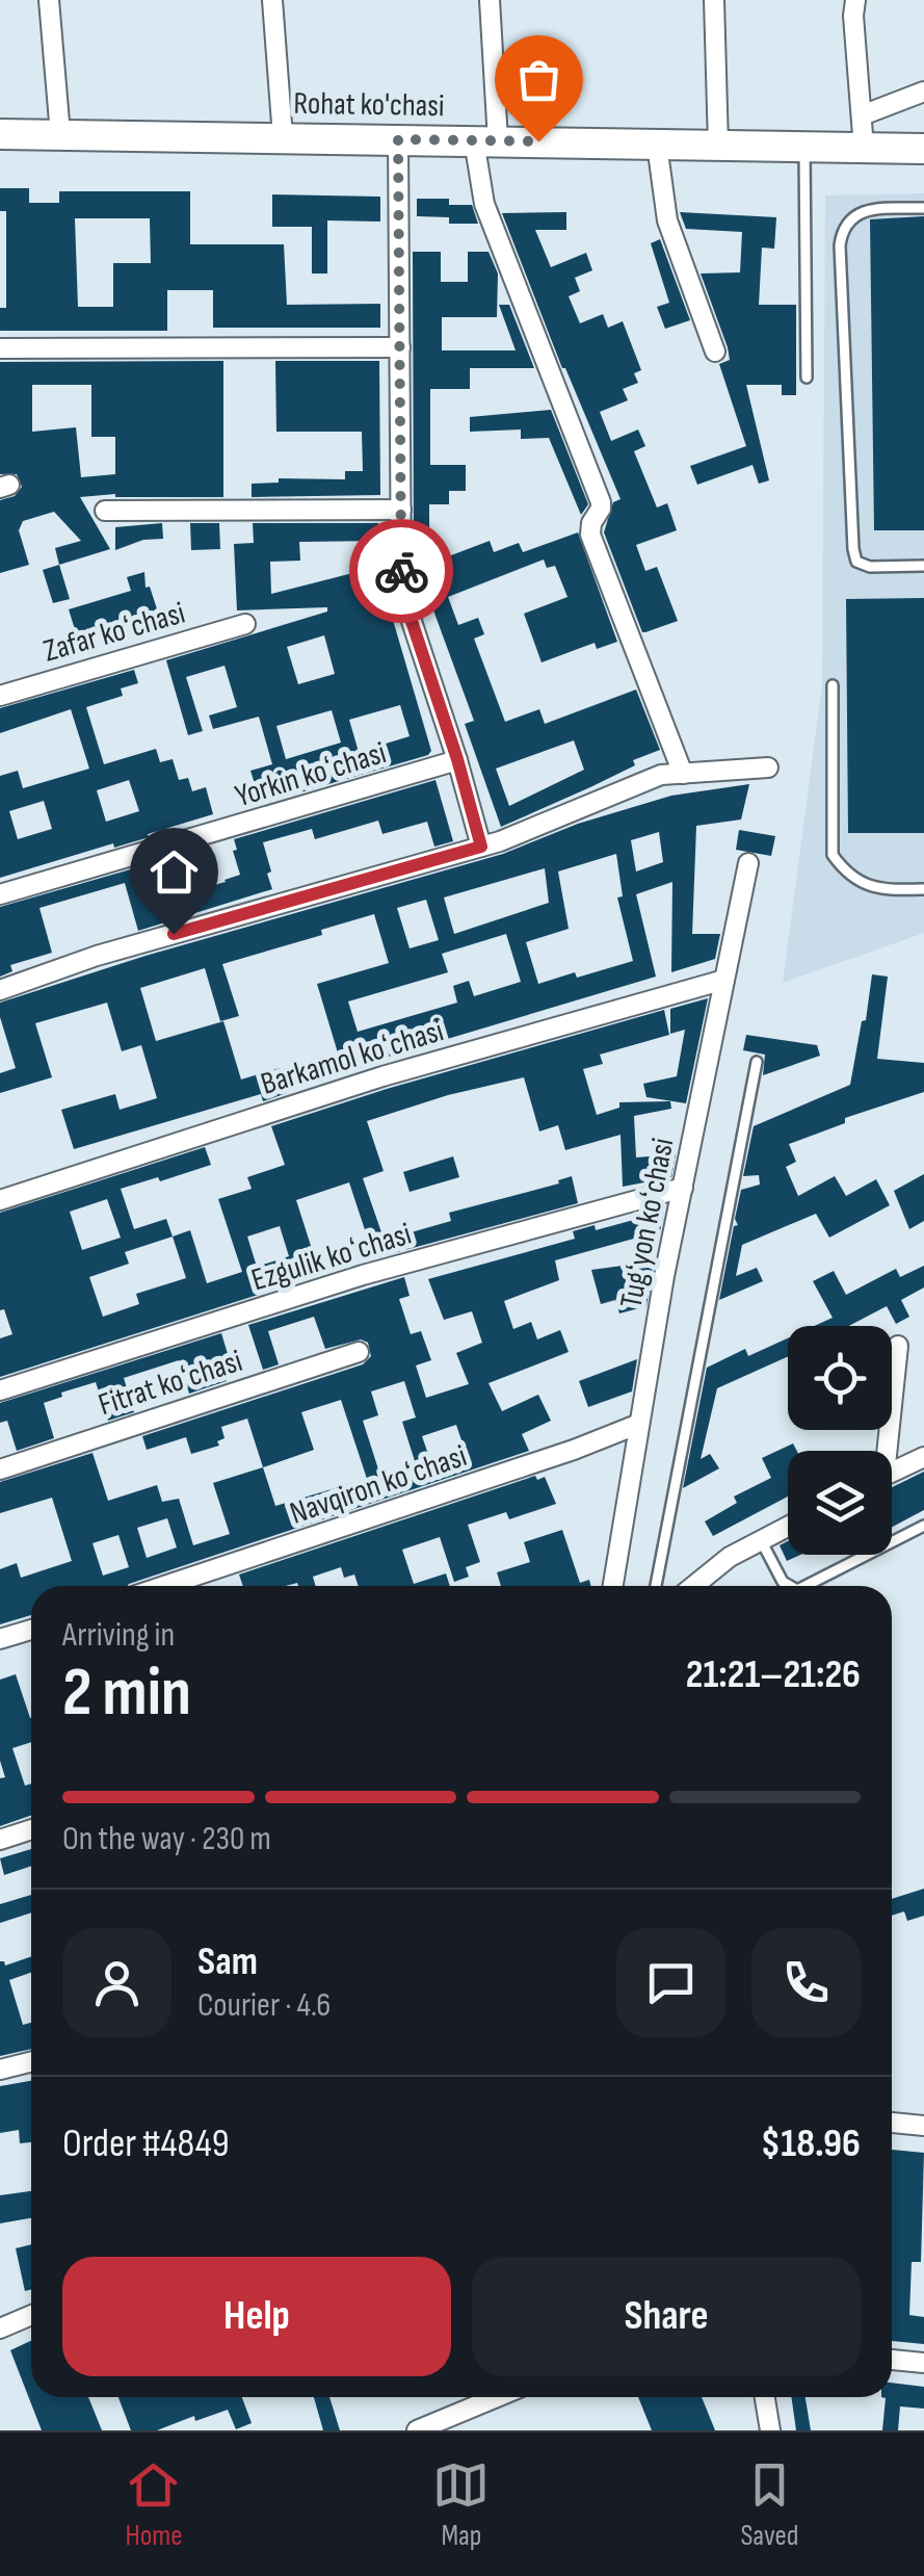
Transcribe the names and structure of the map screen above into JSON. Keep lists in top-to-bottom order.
{
  "streets": {
    "main road": ["Rohat ko'chasi"],
    "street": [
      "Zafar koʻchasi",
      "Yorkin koʻchasi",
      "Barkamol koʻchasi",
      "Tugʻyon koʻchasi",
      "Ezgulik koʻchasi",
      "Fitrat koʻchasi",
      "Navqiron koʻchasi"
    ]
  },
  "crossings": [
    ["Barkamol koʻchasi", "Tugʻyon koʻchasi"],
    ["Tugʻyon koʻchasi", "Ezgulik koʻchasi"],
    ["Tugʻyon koʻchasi", "Navqiron koʻchasi"]
  ],
  "page": {
    "heading": ["2 min", "Arriving in", "21:21–21:26"],
    "panel": [
      "Sam",
      "Courier · 4.6",
      "Order #4849",
      "$18.96"
    ],
    "bar": "On the way · 230 m",
    "buttons": ["Help", "Share"],
    "tabs": ["Home", "Map", "Saved"]
  }
}
